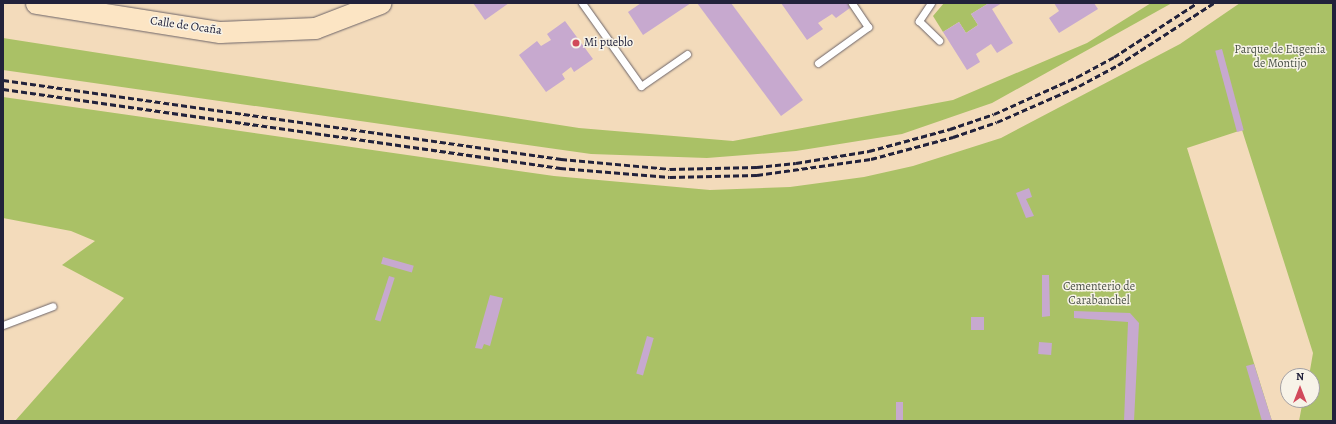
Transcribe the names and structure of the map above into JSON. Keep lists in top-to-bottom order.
{
  "streets": {
    "street": ["Calle de Ocaña"]
  },
  "parks": ["Parque de Eugenia de Montijo", "Cementerio de Carabanchel"],
  "places": ["Mi pueblo"],
  "north": "top"
}
